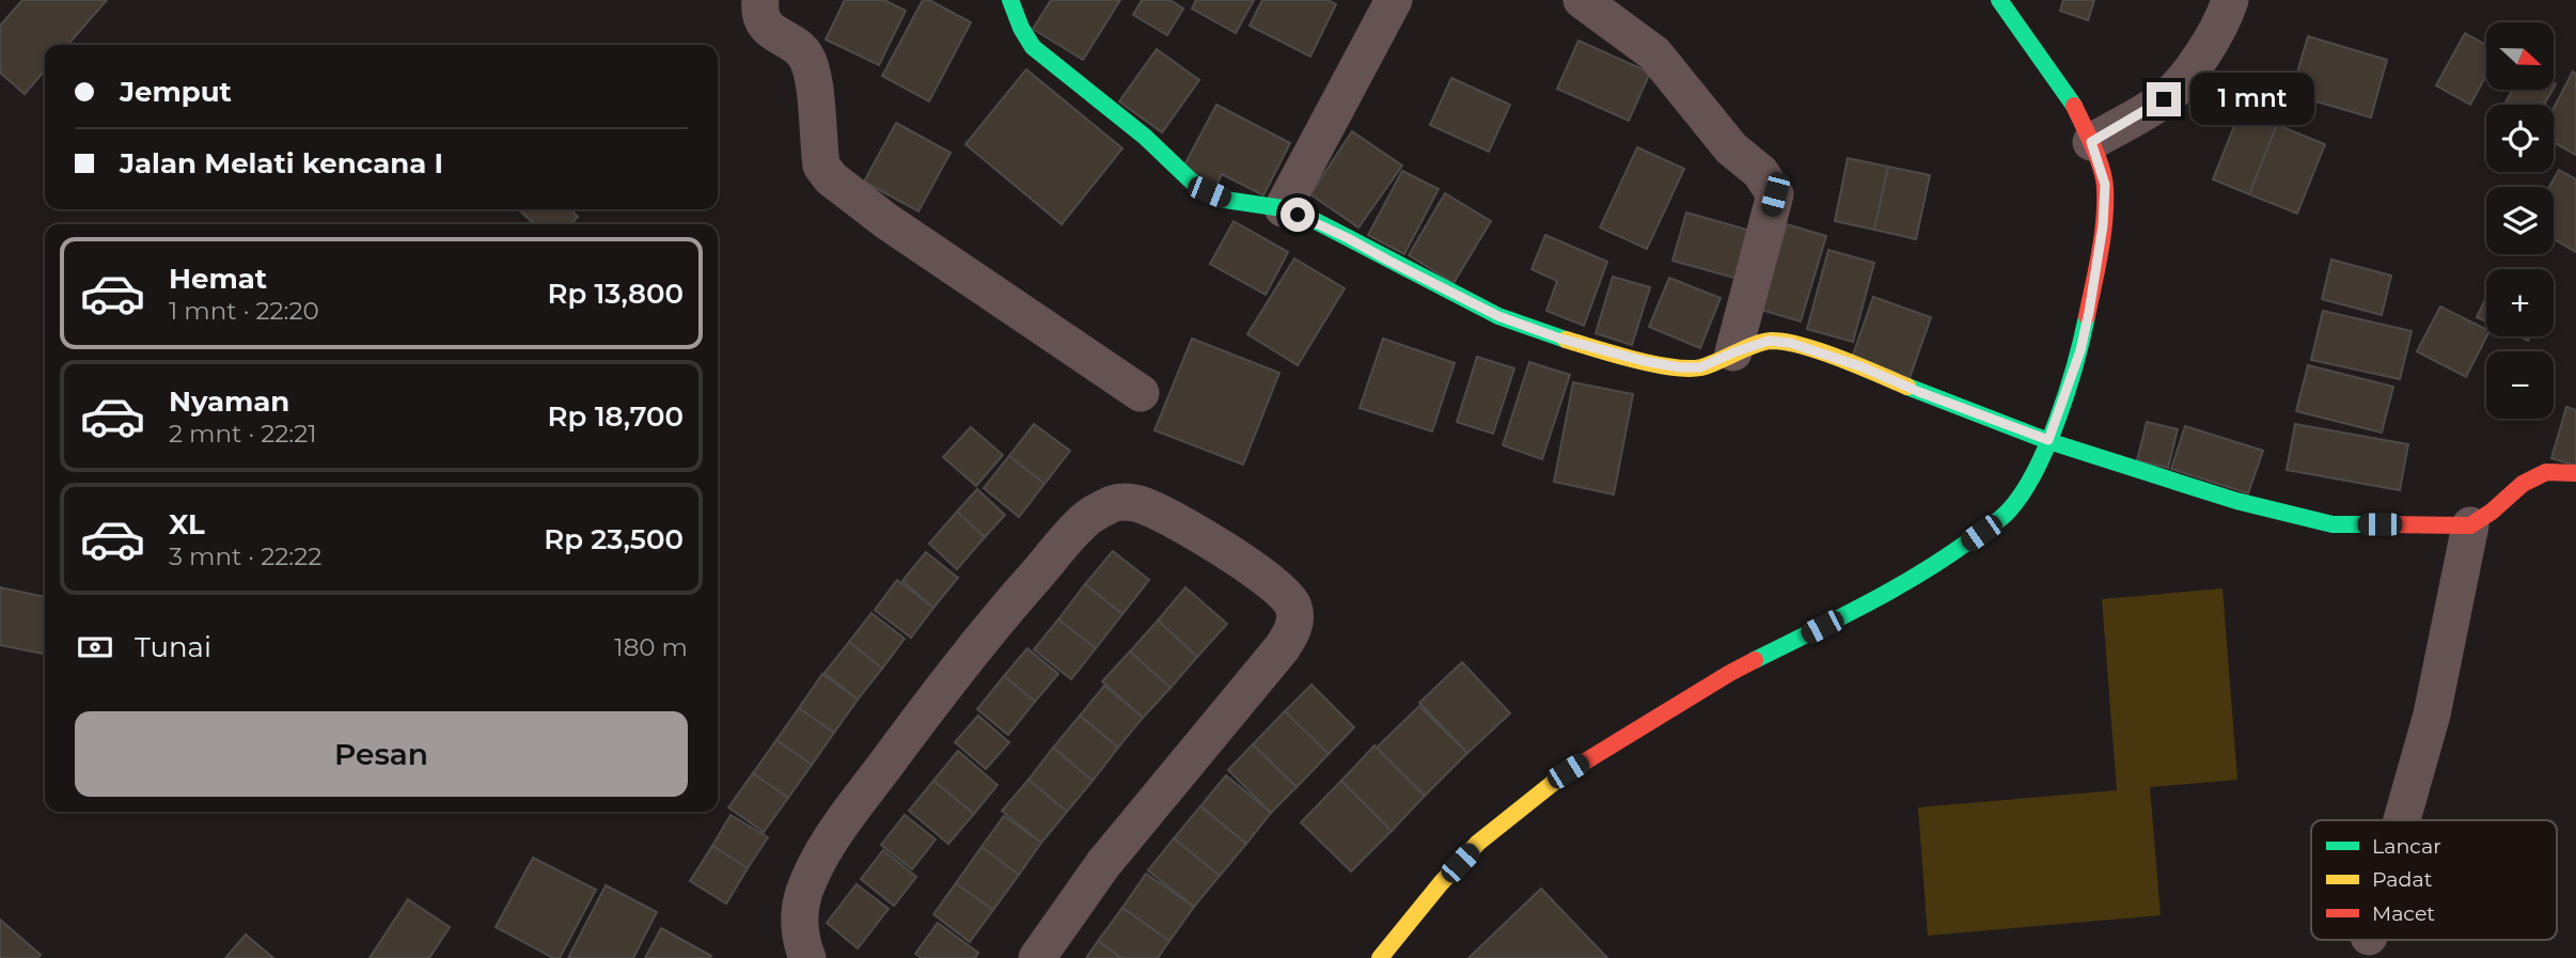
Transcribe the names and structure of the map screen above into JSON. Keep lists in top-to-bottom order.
{
  "legend": ["Lancar", "Padat", "Macet"],
  "north": "right",
  "page": {
    "map_buttons": ["+", "−"],
    "banner": ["Jemput", "Jalan Melati kencana I"],
    "bubble": "1 mnt",
    "list": [
      {
        "name": "Hemat",
        "note": "1 mnt · 22:20",
        "value": "Rp 13,800"
      },
      {
        "name": "Nyaman",
        "note": "2 mnt · 22:21",
        "value": "Rp 18,700"
      },
      {
        "name": "XL",
        "note": "3 mnt · 22:22",
        "value": "Rp 23,500"
      }
    ],
    "pay": ["Tunai", "180 m"],
    "buttons": "Pesan"
  }
}
